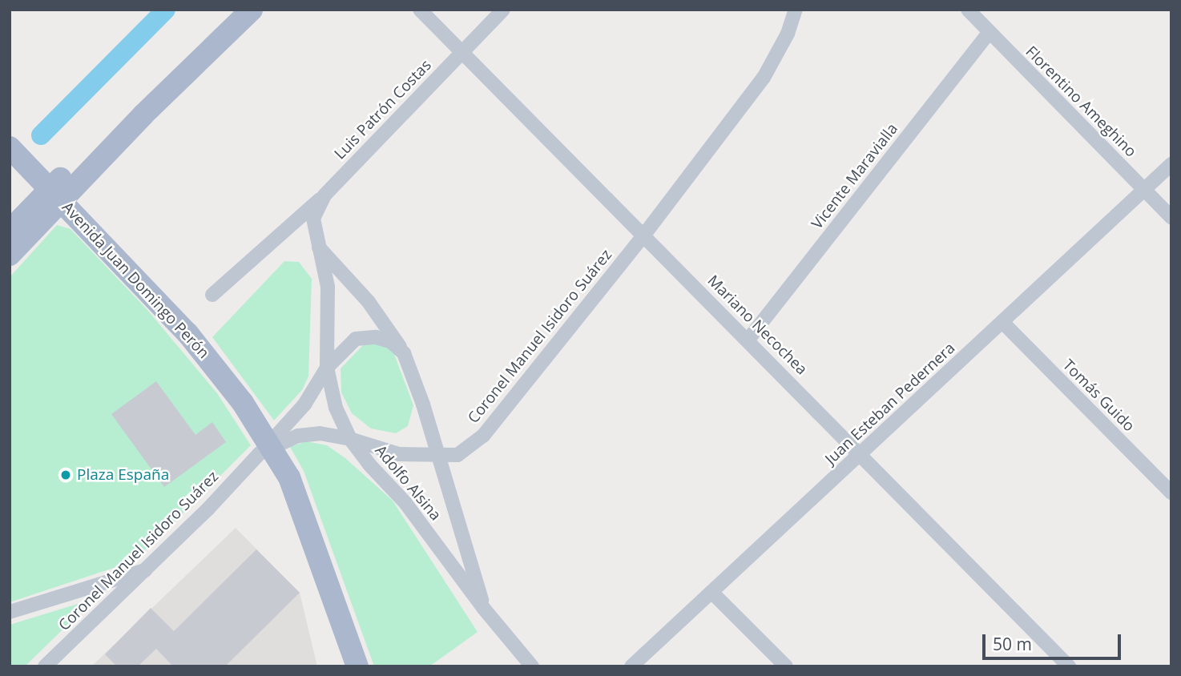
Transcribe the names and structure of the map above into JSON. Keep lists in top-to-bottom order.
{
  "streets": {
    "main road": ["Avenida Juan Domingo Perón"],
    "street": [
      "Florentino Ameghino",
      "Luis Patrón Costas",
      "Vicente Maravialla",
      "Mariano Necochea",
      "Coronel Manuel Isidoro Suárez",
      "Tomás Guido",
      "Juan Esteban Pedernera",
      "Adolfo Alsina"
    ]
  },
  "crossings": [
    ["Florentino Ameghino", "Vicente Maravialla"],
    ["Florentino Ameghino", "Juan Esteban Pedernera"],
    ["Luis Patrón Costas", "Mariano Necochea"],
    ["Luis Patrón Costas", "Adolfo Alsina"],
    ["Vicente Maravialla", "Mariano Necochea"],
    ["Mariano Necochea", "Coronel Manuel Isidoro Suárez"],
    ["Mariano Necochea", "Juan Esteban Pedernera"],
    ["Coronel Manuel Isidoro Suárez", "Adolfo Alsina"],
    ["Tomás Guido", "Juan Esteban Pedernera"]
  ],
  "places": ["Plaza España"],
  "scale_bar": "50 m"
}
